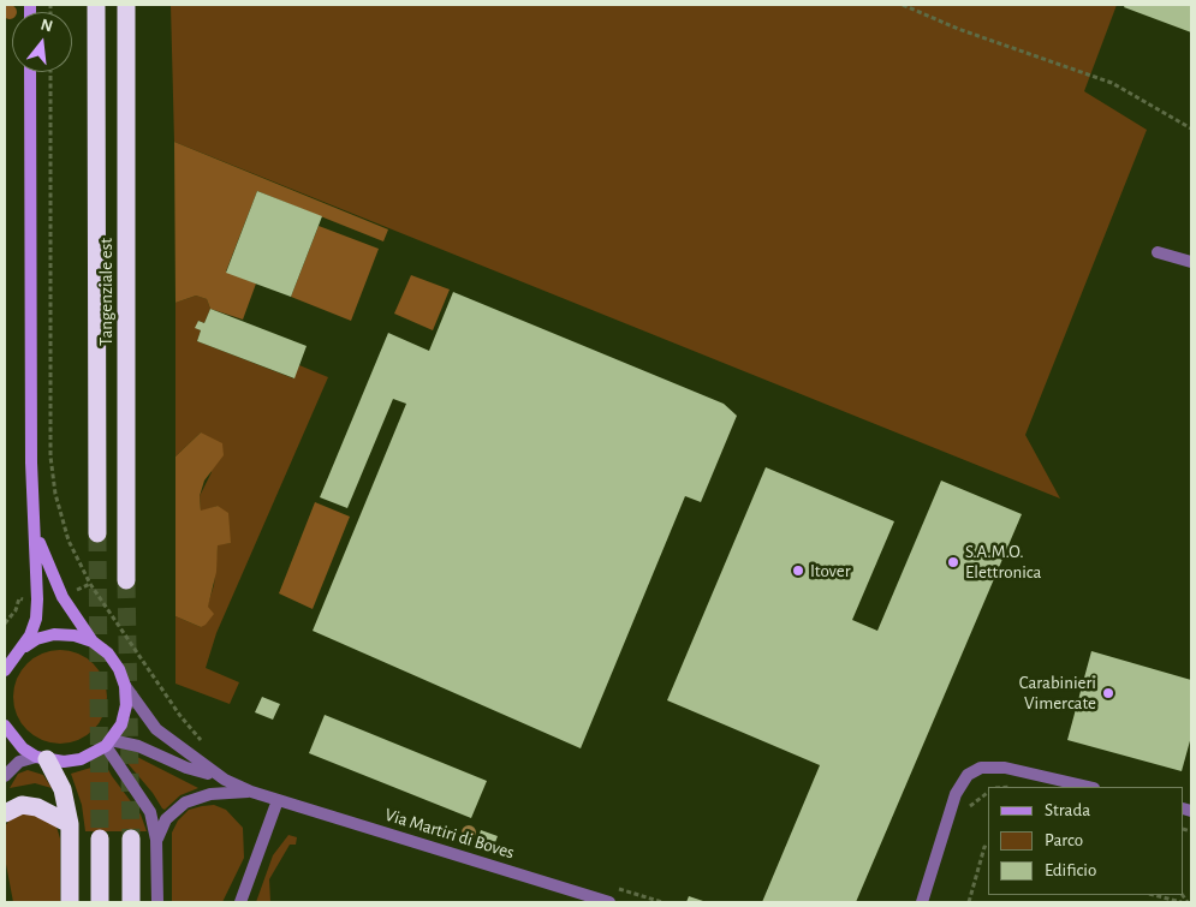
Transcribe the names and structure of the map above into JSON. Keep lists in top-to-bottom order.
{
  "streets": {
    "highway": ["Tangenziale est"],
    "street": ["Via Martiri di Boves"]
  },
  "places": ["S.A.M.O. Elettronica", "Itover", "Carabinieri Vimercate"],
  "legend": ["Strada", "Parco", "Edificio"],
  "north": "top"
}
